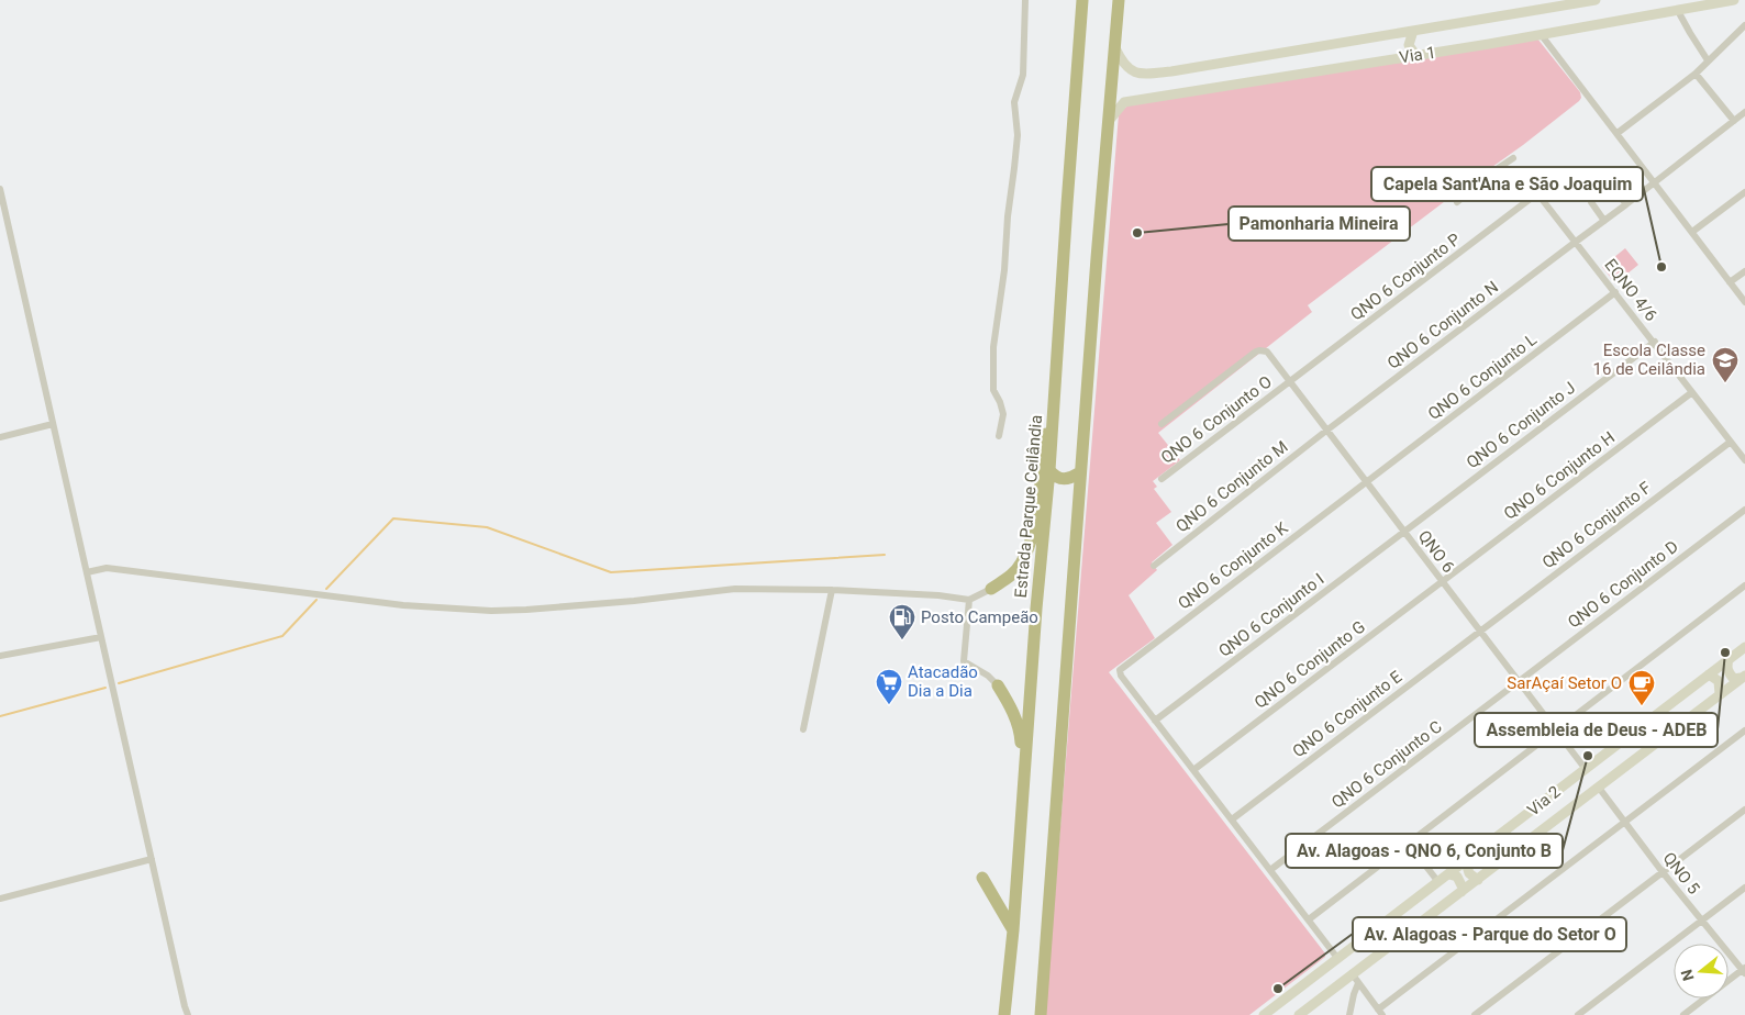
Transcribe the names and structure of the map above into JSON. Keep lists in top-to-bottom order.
{
  "streets": {
    "highway": ["Estrada Parque Ceilândia"],
    "main road": ["Via 1", "Via 2"],
    "street": [
      "QNO 6 Conjunto P",
      "EQNO 4/6",
      "QNO 6 Conjunto N",
      "QNO 6 Conjunto L",
      "QNO 6 Conjunto O",
      "QNO 6 Conjunto J",
      "QNO 6 Conjunto H",
      "QNO 6 Conjunto M",
      "QNO 6 Conjunto F",
      "QNO 6",
      "QNO 6 Conjunto K",
      "QNO 6 Conjunto D",
      "QNO 6 Conjunto I",
      "QNO 6 Conjunto G",
      "QNO 6 Conjunto E",
      "QNO 6 Conjunto C",
      "QNO 5"
    ]
  },
  "crossings": [
    ["QNO 6 Conjunto P", "EQNO 4/6"],
    ["QNO 6 Conjunto P", "QNO 6 Conjunto O"],
    ["QNO 6 Conjunto P", "QNO 6"],
    ["EQNO 4/6", "QNO 6 Conjunto N"],
    ["EQNO 4/6", "QNO 6 Conjunto L"],
    ["EQNO 4/6", "QNO 6 Conjunto J"],
    ["EQNO 4/6", "QNO 6 Conjunto H"],
    ["EQNO 4/6", "QNO 6 Conjunto F"],
    ["QNO 6 Conjunto N", "QNO 6 Conjunto M"],
    ["QNO 6 Conjunto N", "QNO 6"],
    ["QNO 6 Conjunto L", "QNO 6"],
    ["QNO 6 Conjunto L", "QNO 6 Conjunto K"],
    ["QNO 6 Conjunto O", "QNO 6"],
    ["QNO 6 Conjunto J", "QNO 6"],
    ["QNO 6 Conjunto J", "QNO 6 Conjunto I"],
    ["QNO 6 Conjunto H", "QNO 6"],
    ["QNO 6 Conjunto H", "QNO 6 Conjunto G"],
    ["QNO 6 Conjunto M", "QNO 6"],
    ["QNO 6 Conjunto F", "QNO 6"],
    ["QNO 6 Conjunto F", "QNO 6 Conjunto E"],
    ["QNO 6", "QNO 6 Conjunto K"],
    ["QNO 6", "QNO 6 Conjunto D"],
    ["QNO 6", "QNO 6 Conjunto I"],
    ["QNO 6", "QNO 6 Conjunto G"],
    ["QNO 6", "QNO 6 Conjunto E"],
    ["QNO 6", "QNO 6 Conjunto C"],
    ["QNO 6", "Via 2"],
    ["QNO 6 Conjunto K", "QNO 6 Conjunto I"],
    ["QNO 6 Conjunto D", "QNO 6 Conjunto C"],
    ["Via 2", "QNO 5"]
  ],
  "places": {
    "other": [
      "Pamonharia Mineira",
      "Capela Sant'Ana e São Joaquim",
      "Assembleia de Deus - ADEB",
      "Av. Alagoas - QNO 6, Conjunto B",
      "Av. Alagoas - Parque do Setor O"
    ],
    "school or university": ["Escola Classe 16 de Ceilândia"],
    "fuel station": ["Posto Campeão"],
    "supermarket": ["Atacadão Dia a Dia"],
    "cafe": ["SarAçaí Setor O"]
  },
  "north": "left"
}
